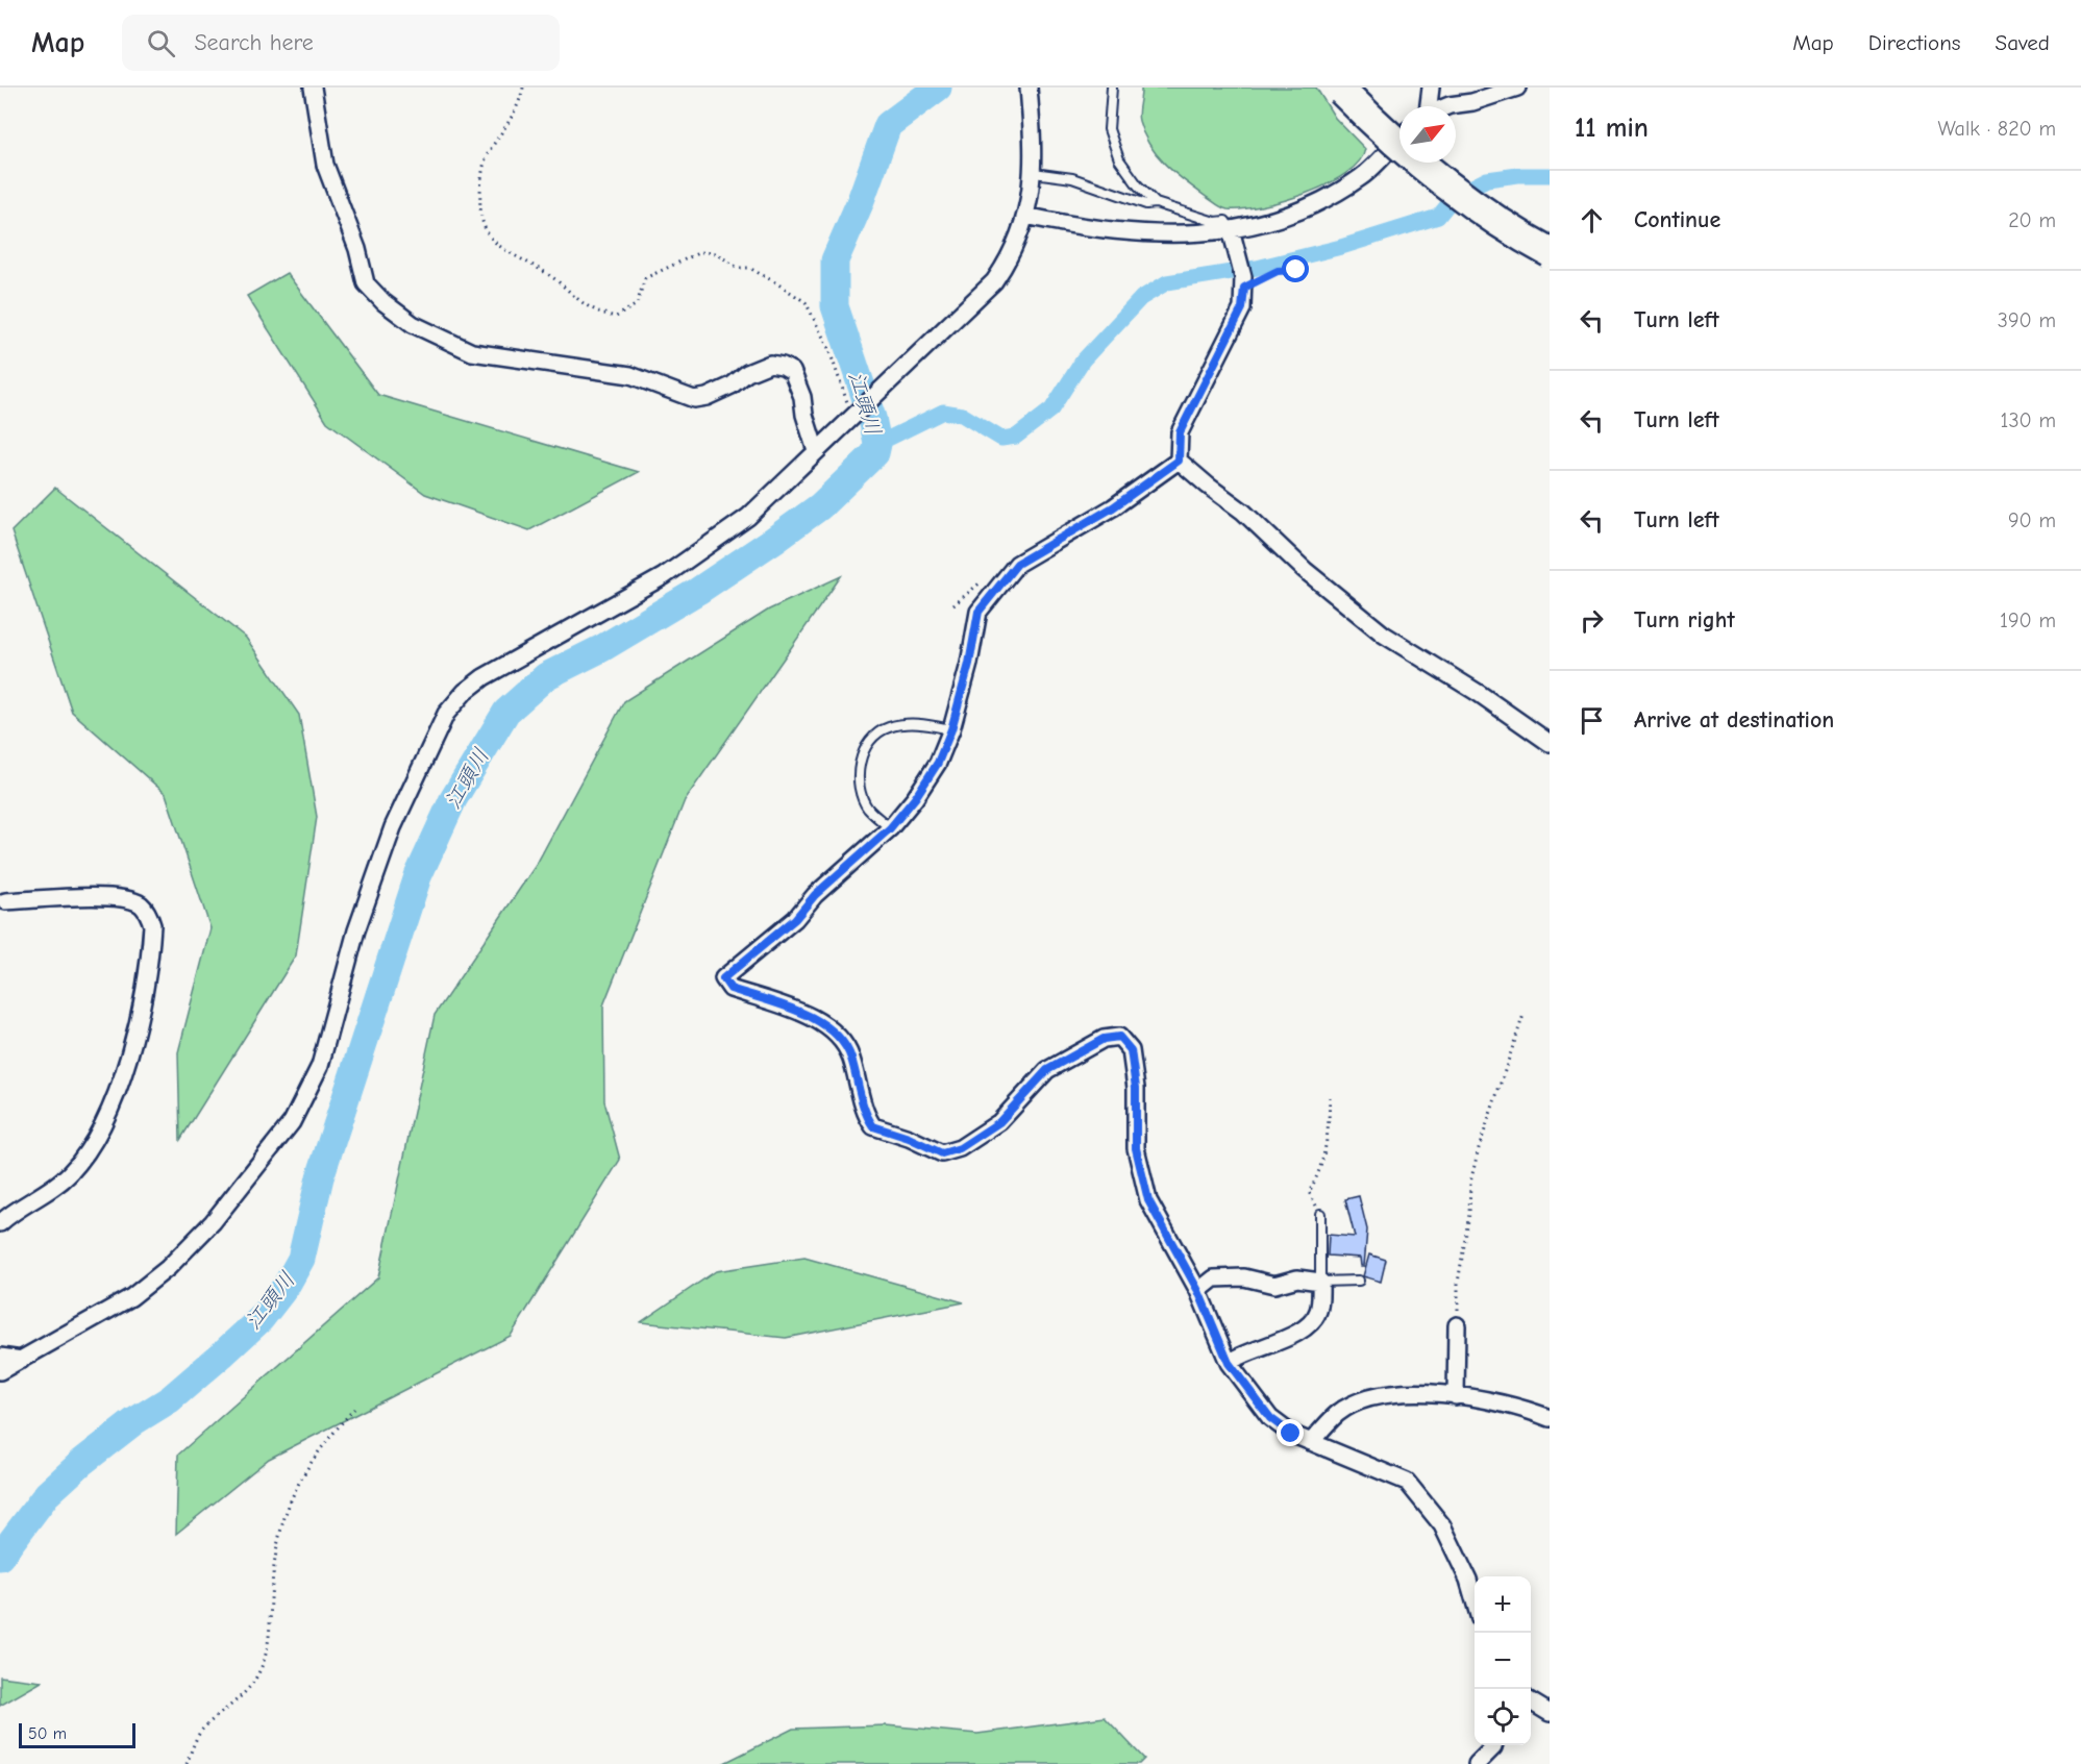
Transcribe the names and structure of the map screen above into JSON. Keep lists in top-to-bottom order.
{
  "water": ["江頭川"],
  "scale_bar": "50 m",
  "north": "top right",
  "page": {
    "header": "Map",
    "search": "Search here",
    "nav": ["Map", "Directions", "Saved"],
    "heading": ["11 min", "Walk · 820 m"],
    "list": [
      ["Continue", "20 m"],
      ["Turn left", "390 m"],
      ["Turn left", "130 m"],
      ["Turn left", "90 m"],
      ["Turn right", "190 m"],
      "Arrive at destination"
    ],
    "map_buttons": ["+", "−"],
    "scale": "50 m"
  }
}
